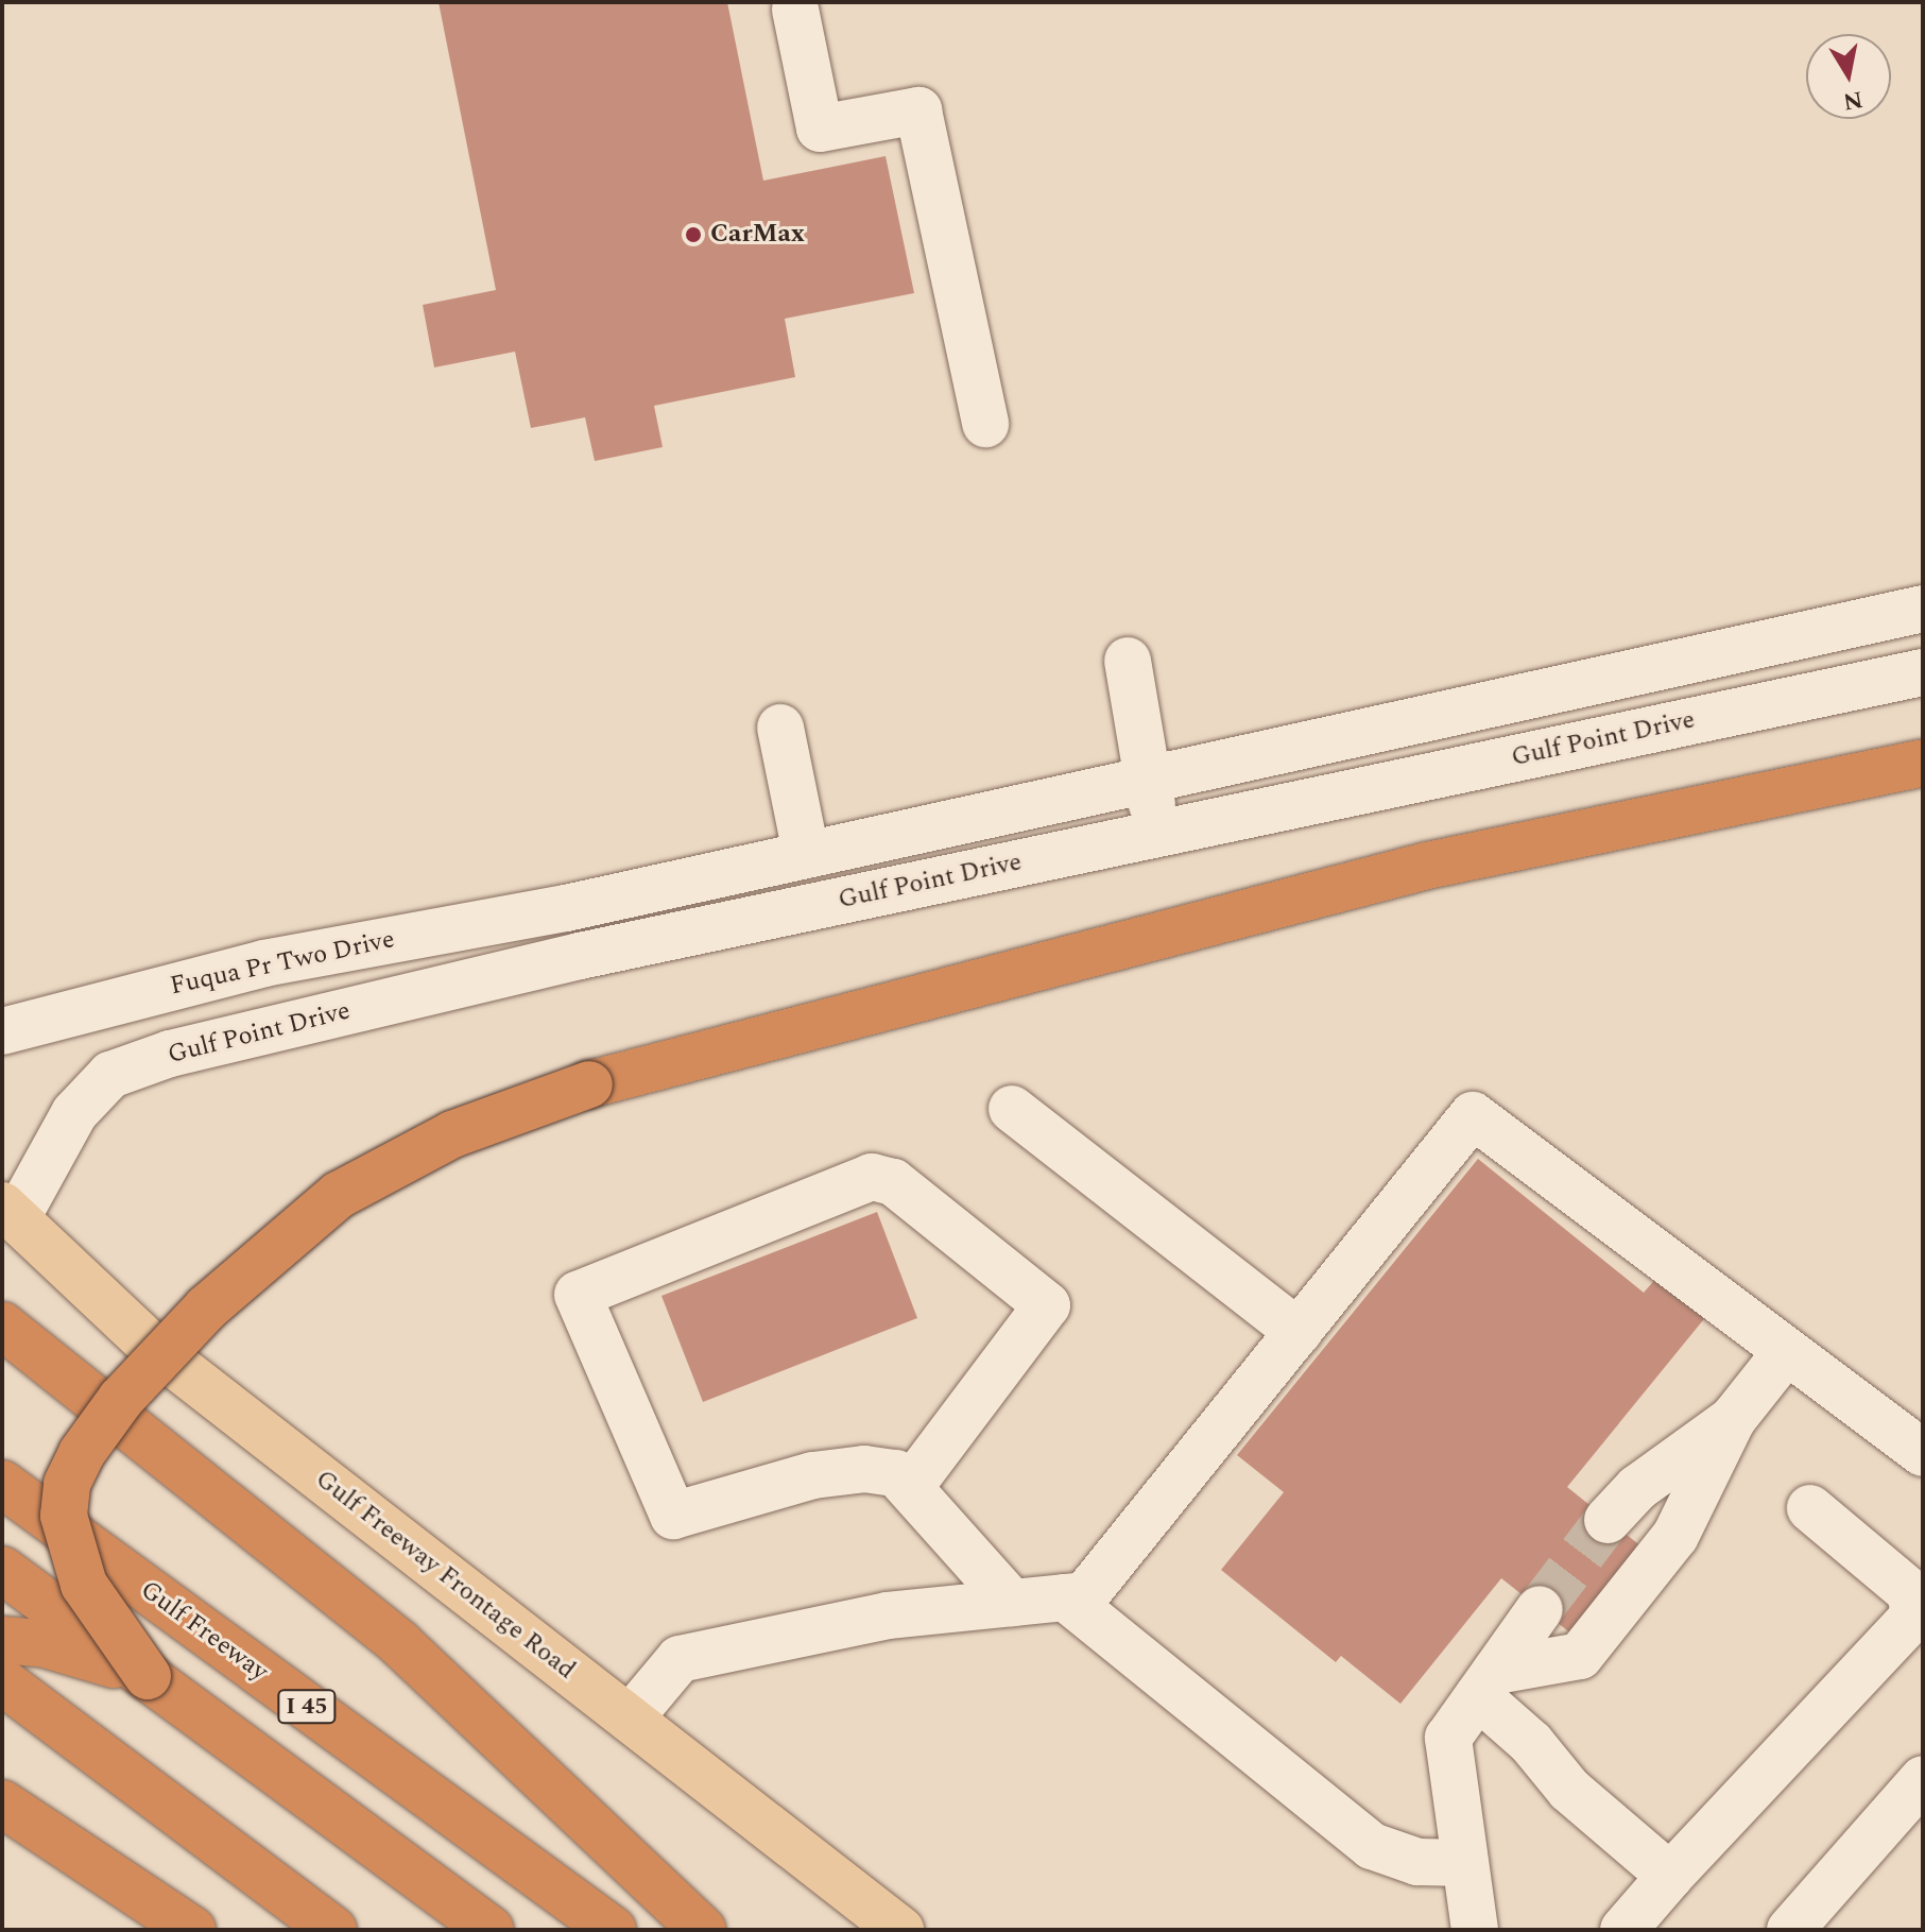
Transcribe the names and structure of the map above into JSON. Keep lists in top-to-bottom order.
{
  "streets": {
    "highway": ["Gulf Freeway", "I 45"],
    "main road": ["Gulf Freeway Frontage Road"],
    "street": ["Gulf Point Drive", "Fuqua Pr Two Drive"]
  },
  "crossings": [
    ["Gulf Point Drive", "Gulf Freeway Frontage Road"]
  ],
  "places": ["CarMax"],
  "north": "bottom"
}
